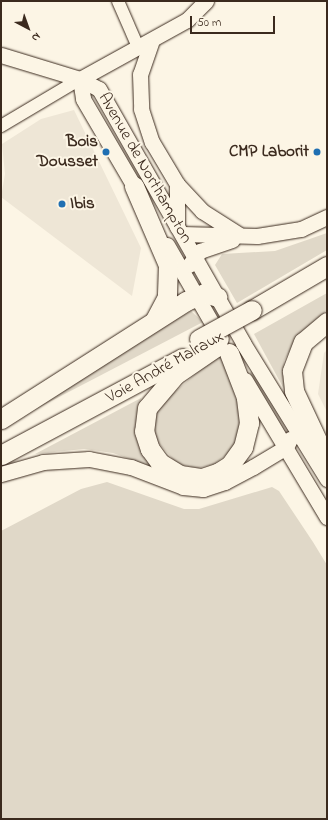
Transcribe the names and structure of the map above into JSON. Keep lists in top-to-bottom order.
{
  "streets": {
    "main road": ["Voie André Malraux"],
    "street": ["Avenue de Northampton"]
  },
  "crossings": [
    ["Avenue de Northampton", "Voie André Malraux"]
  ],
  "places": ["Bois Dousset", "CMP Laborit", "Ibis"],
  "scale_bar": "50 m",
  "north": "bottom right"
}
